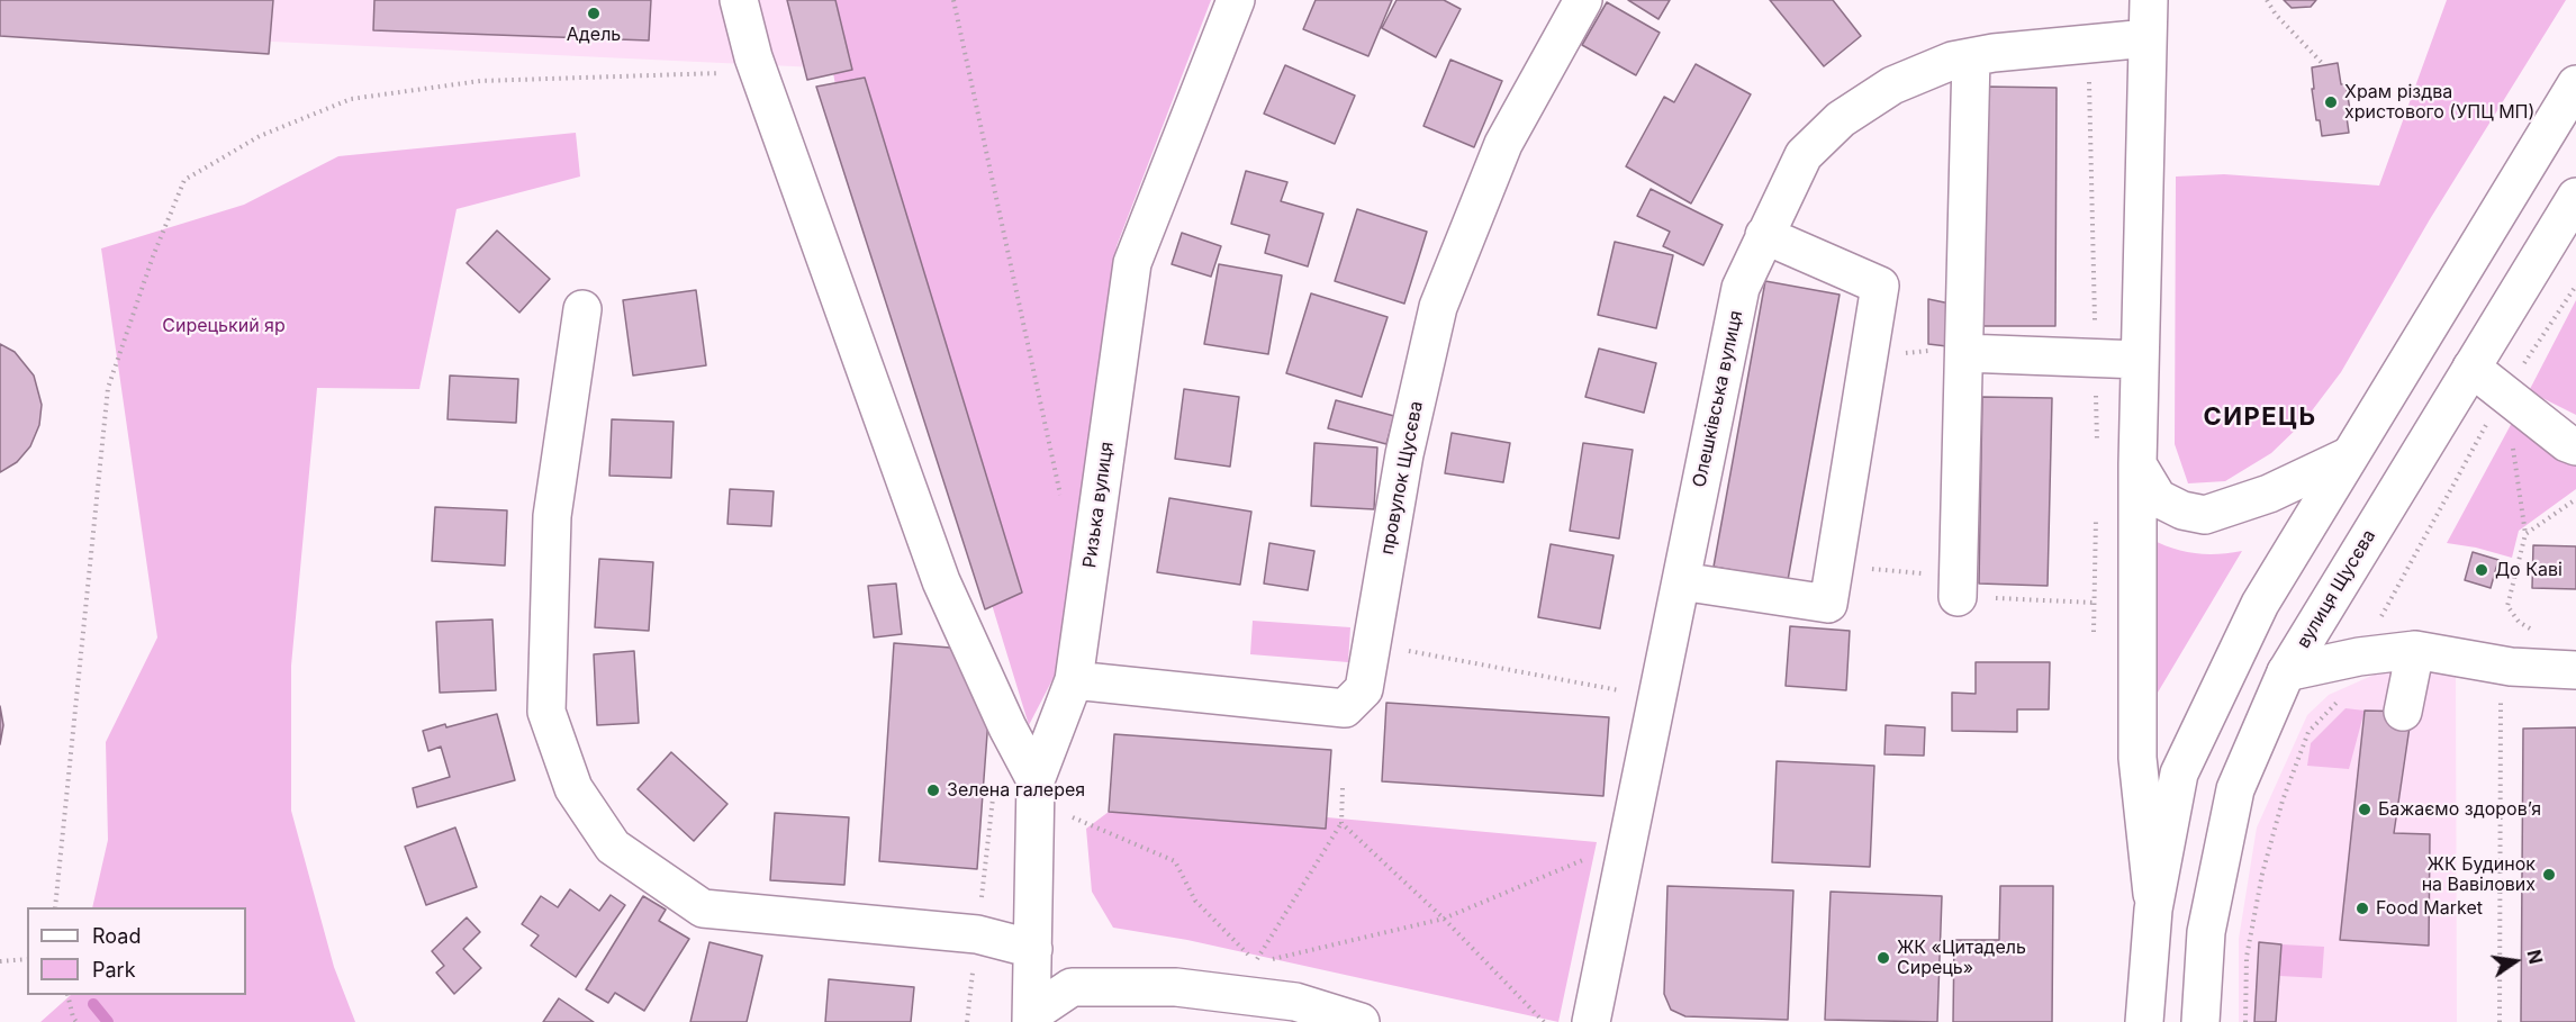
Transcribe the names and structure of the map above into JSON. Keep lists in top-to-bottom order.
{
  "streets": {
    "street": [
      "Олешківська вулиця",
      "провулок Щусєва",
      "Ризька вулиця",
      "вулиця Щусєва"
    ]
  },
  "crossings": [
    ["провулок Щусєва", "Ризька вулиця"]
  ],
  "districts": ["СИРЕЦЬ"],
  "parks": ["Сирецький яр"],
  "places": [
    "Адель",
    "Храм різдва христового (УПЦ МП)",
    "До Каві",
    "Зелена галерея",
    "Бажаємо здоровʼя",
    "ЖК Будинок на Вавілових",
    "Food Market",
    "ЖК «Цитадель Сирець»"
  ],
  "legend": ["Road", "Park"],
  "north": "right"
}
